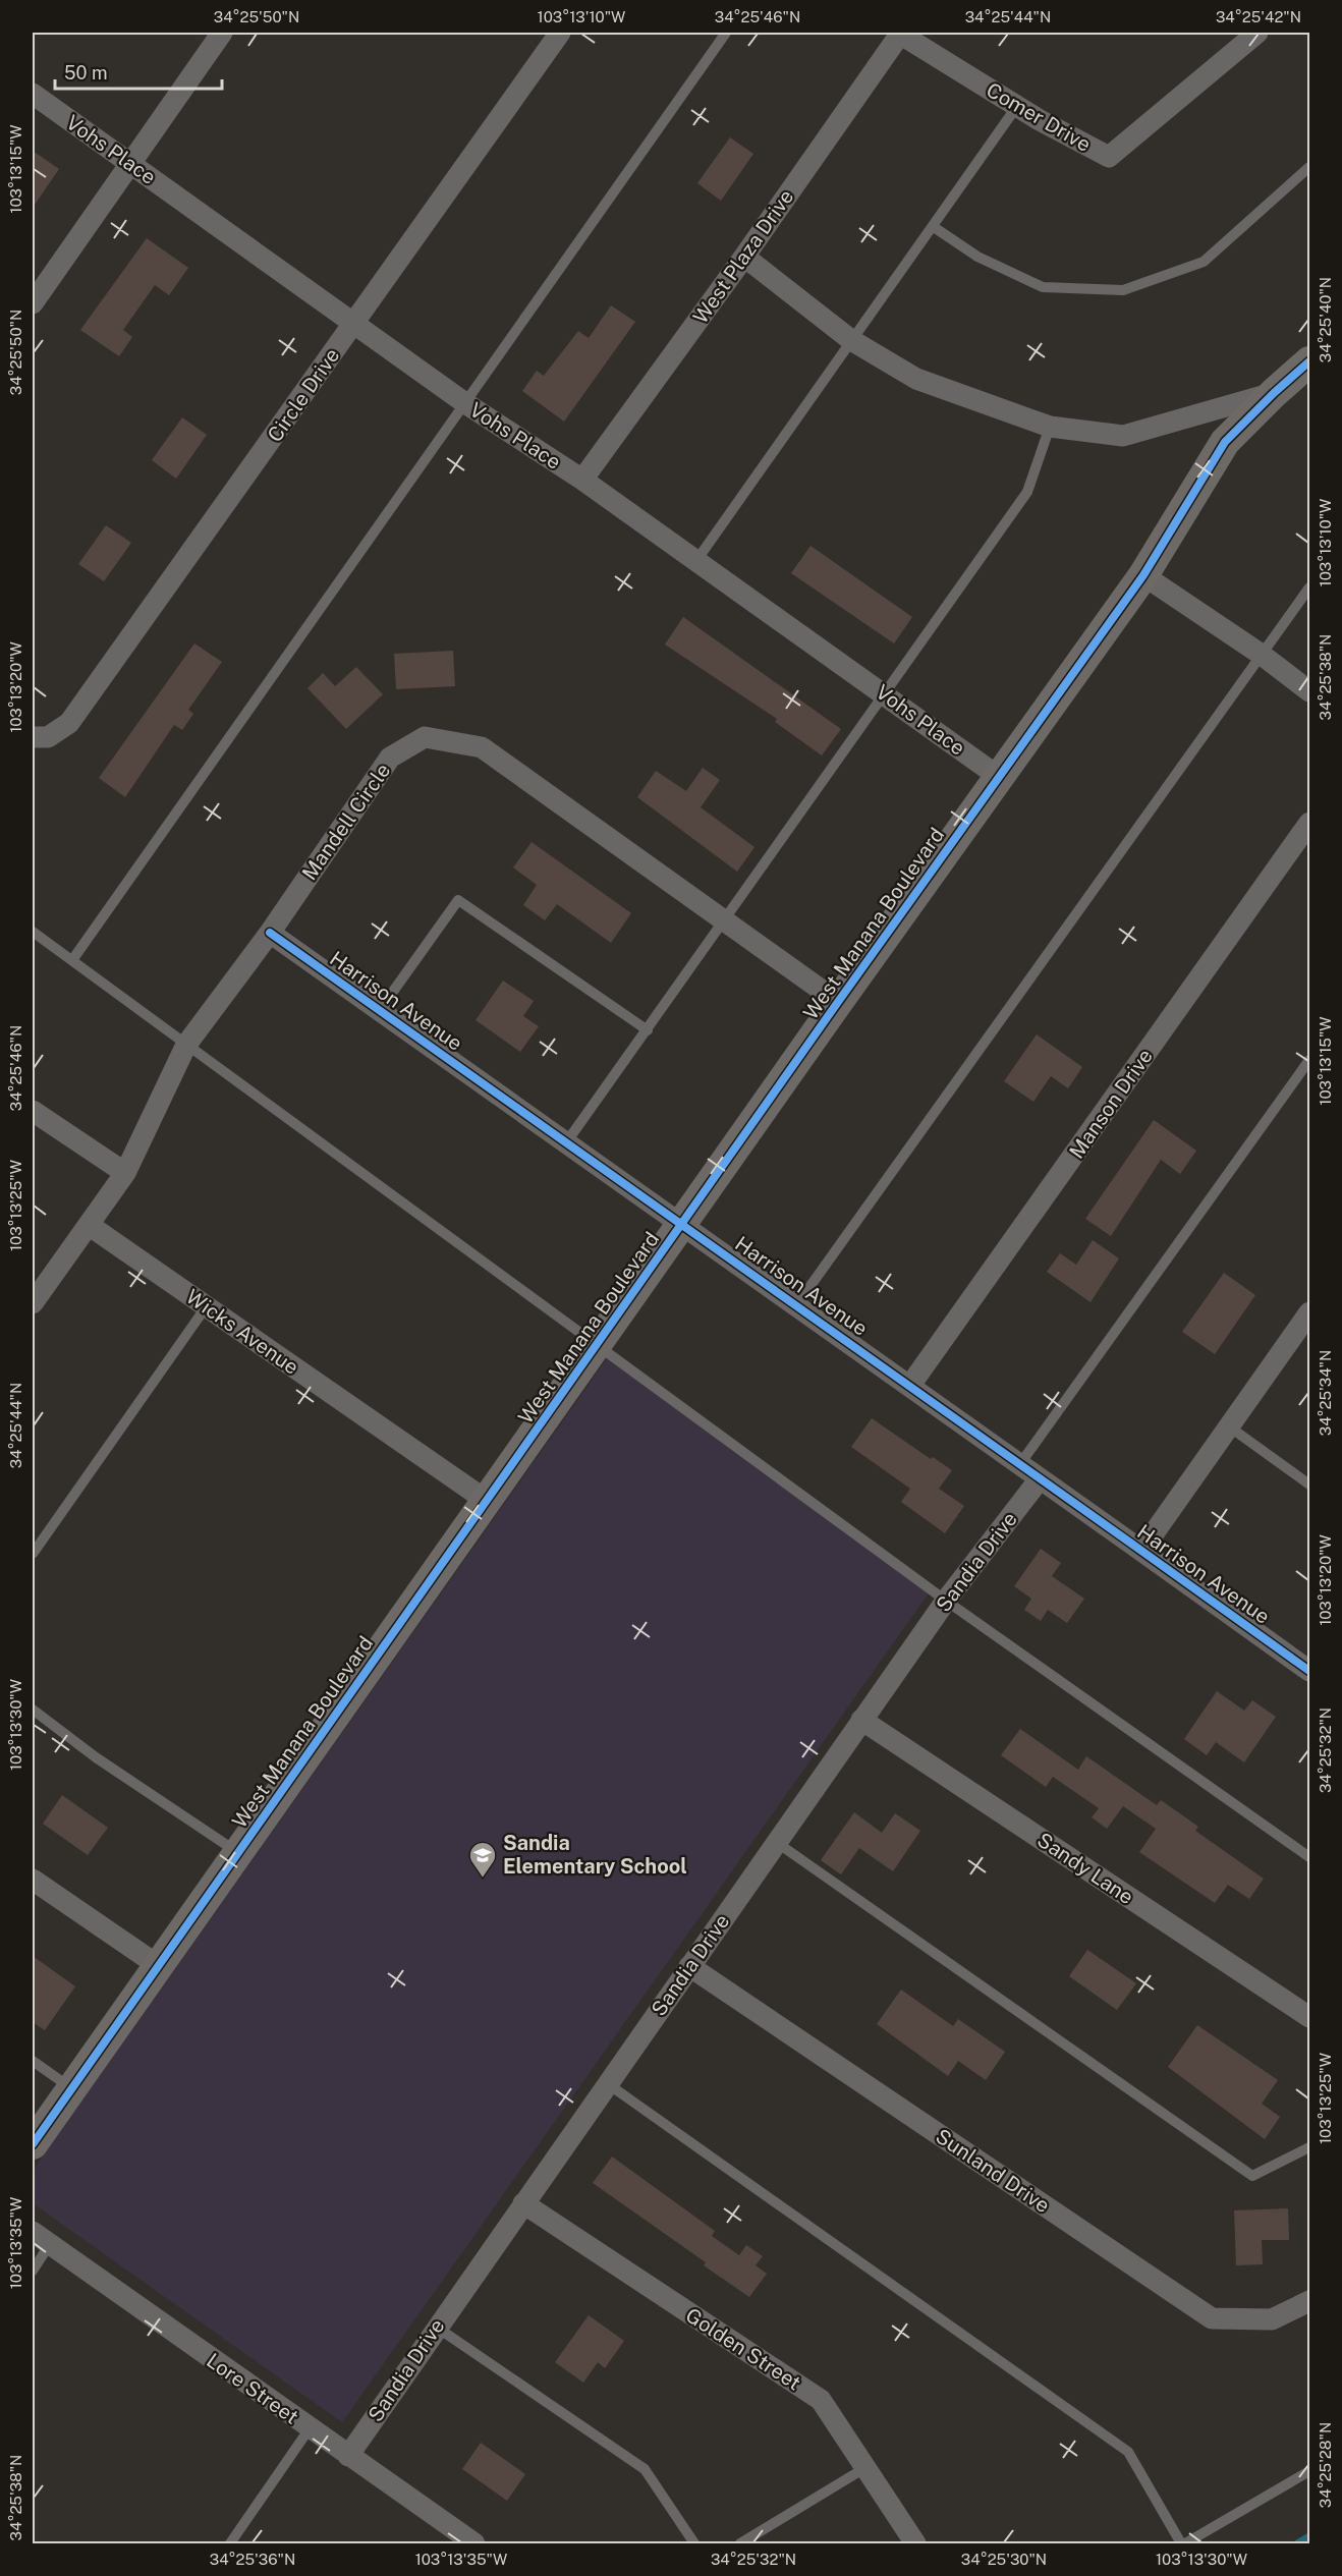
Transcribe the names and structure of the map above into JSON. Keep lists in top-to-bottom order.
{
  "streets": {
    "street": [
      "Comer Drive",
      "Vohs Place",
      "West Plaza Drive",
      "Circle Drive",
      "Mandell Circle",
      "West Manana Boulevard",
      "Harrison Avenue",
      "Manson Drive",
      "Wicks Avenue",
      "Sandia Drive",
      "Sandy Lane",
      "Sunland Drive",
      "Golden Street",
      "Lore Street"
    ]
  },
  "crossings": [
    ["Comer Drive", "West Plaza Drive"],
    ["Vohs Place", "West Plaza Drive"],
    ["Vohs Place", "Circle Drive"],
    ["Vohs Place", "West Manana Boulevard"],
    ["Mandell Circle", "West Manana Boulevard"],
    ["Mandell Circle", "Harrison Avenue"],
    ["Mandell Circle", "Wicks Avenue"],
    ["West Manana Boulevard", "Harrison Avenue"],
    ["West Manana Boulevard", "Wicks Avenue"],
    ["Harrison Avenue", "Manson Drive"],
    ["Harrison Avenue", "Sandia Drive"],
    ["Sandia Drive", "Sandy Lane"],
    ["Sandia Drive", "Sunland Drive"],
    ["Sandia Drive", "Golden Street"],
    ["Sandia Drive", "Lore Street"]
  ],
  "places": {
    "school or university": ["Sandia Elementary School"]
  },
  "scale_bar": "50 m",
  "coordinates": [
    "34°25'50\"N",
    "103°13'10\"W",
    "34°25'46\"N",
    "34°25'44\"N",
    "34°25'42\"N",
    "103°13'15\"W",
    "34°25'40\"N",
    "34°25'38\"N",
    "103°13'20\"W",
    "103°13'25\"W",
    "34°25'34\"N",
    "103°13'30\"W",
    "34°25'32\"N",
    "103°13'35\"W",
    "34°25'28\"N",
    "34°25'36\"N",
    "34°25'30\"N"
  ]
}
